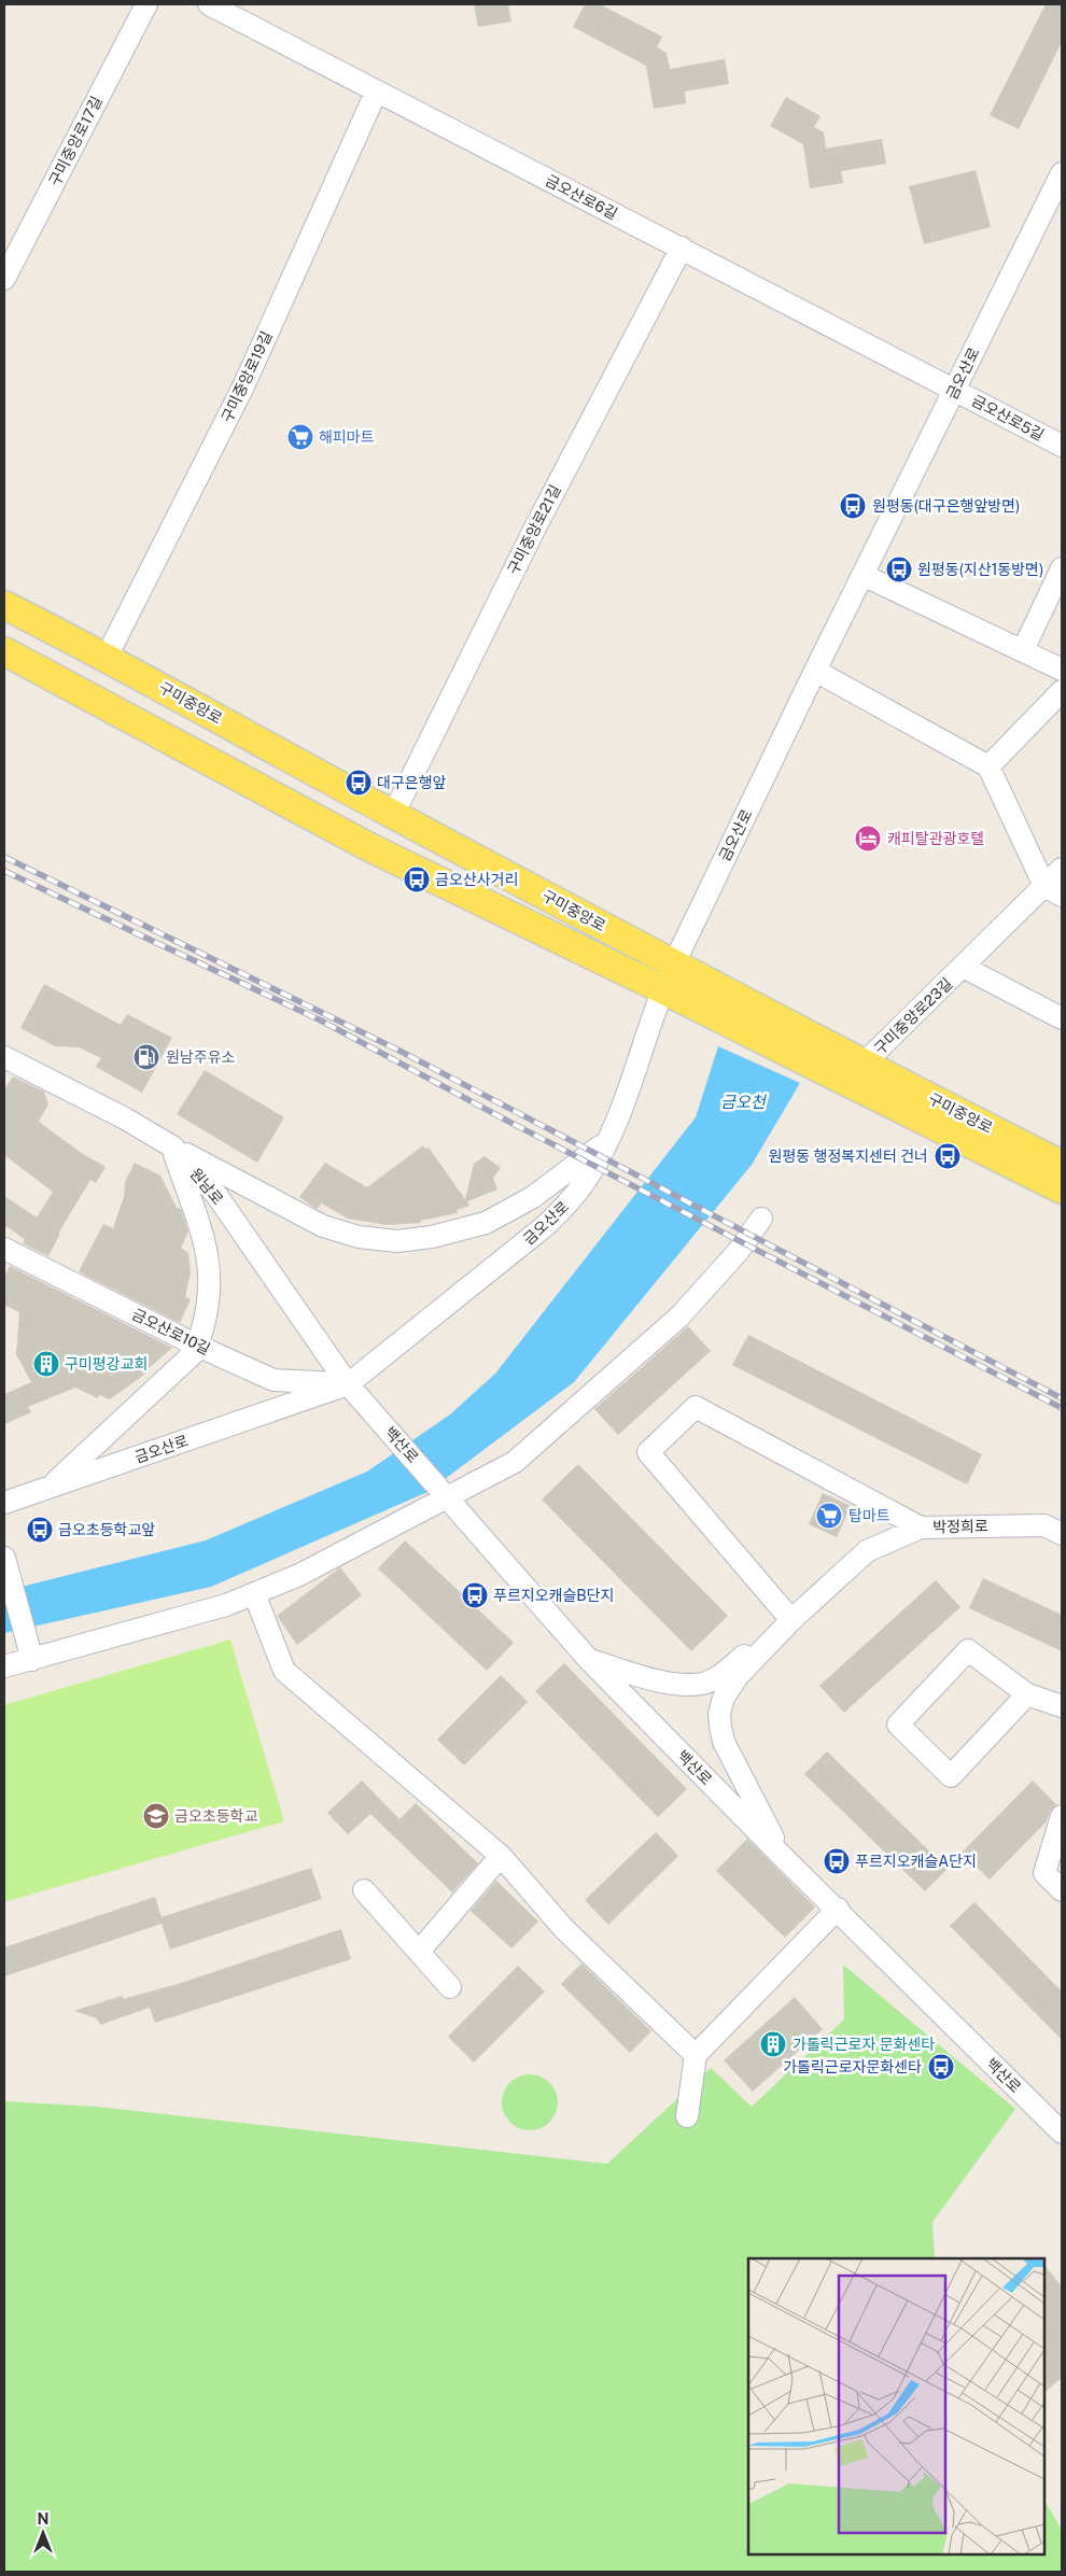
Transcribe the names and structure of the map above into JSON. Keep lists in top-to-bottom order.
{
  "streets": {
    "main road": ["구미중앙로"],
    "street": [
      "구미중앙로17길",
      "금오산로6길",
      "금오산로",
      "구미중앙로19길",
      "금오산로5길",
      "구미중앙로21길",
      "구미중앙로23길",
      "원남로",
      "금오산로10길",
      "백산로",
      "박정희로"
    ]
  },
  "crossings": [
    ["금오산로6길", "금오산로"],
    ["금오산로6길", "구미중앙로19길"],
    ["금오산로6길", "금오산로5길"],
    ["금오산로6길", "구미중앙로21길"],
    ["금오산로", "금오산로5길"],
    ["금오산로", "구미중앙로"],
    ["금오산로", "원남로"],
    ["금오산로", "금오산로10길"],
    ["금오산로", "백산로"],
    ["구미중앙로19길", "구미중앙로"],
    ["구미중앙로21길", "구미중앙로"],
    ["구미중앙로", "구미중앙로23길"],
    ["원남로", "금오산로10길"],
    ["원남로", "백산로"],
    ["금오산로10길", "백산로"]
  ],
  "water": ["금오천"],
  "places": {
    "supermarket": ["해피마트", "탑마트"],
    "bus stop": [
      "원평동(대구은행앞방면)",
      "원평동(지산1동방면)",
      "대구은행앞",
      "금오산사거리",
      "원평동 행정복지센터 건너",
      "금오초등학교앞",
      "푸르지오캐슬B단지",
      "푸르지오캐슬A단지",
      "가톨릭근로자문화센타"
    ],
    "hotel": ["캐피탈관광호텔"],
    "fuel station": ["원남주유소"],
    "building": ["구미평강교회", "가톨릭근로자 문화센타"],
    "school or university": ["금오초등학교"]
  },
  "north": "top"
}
